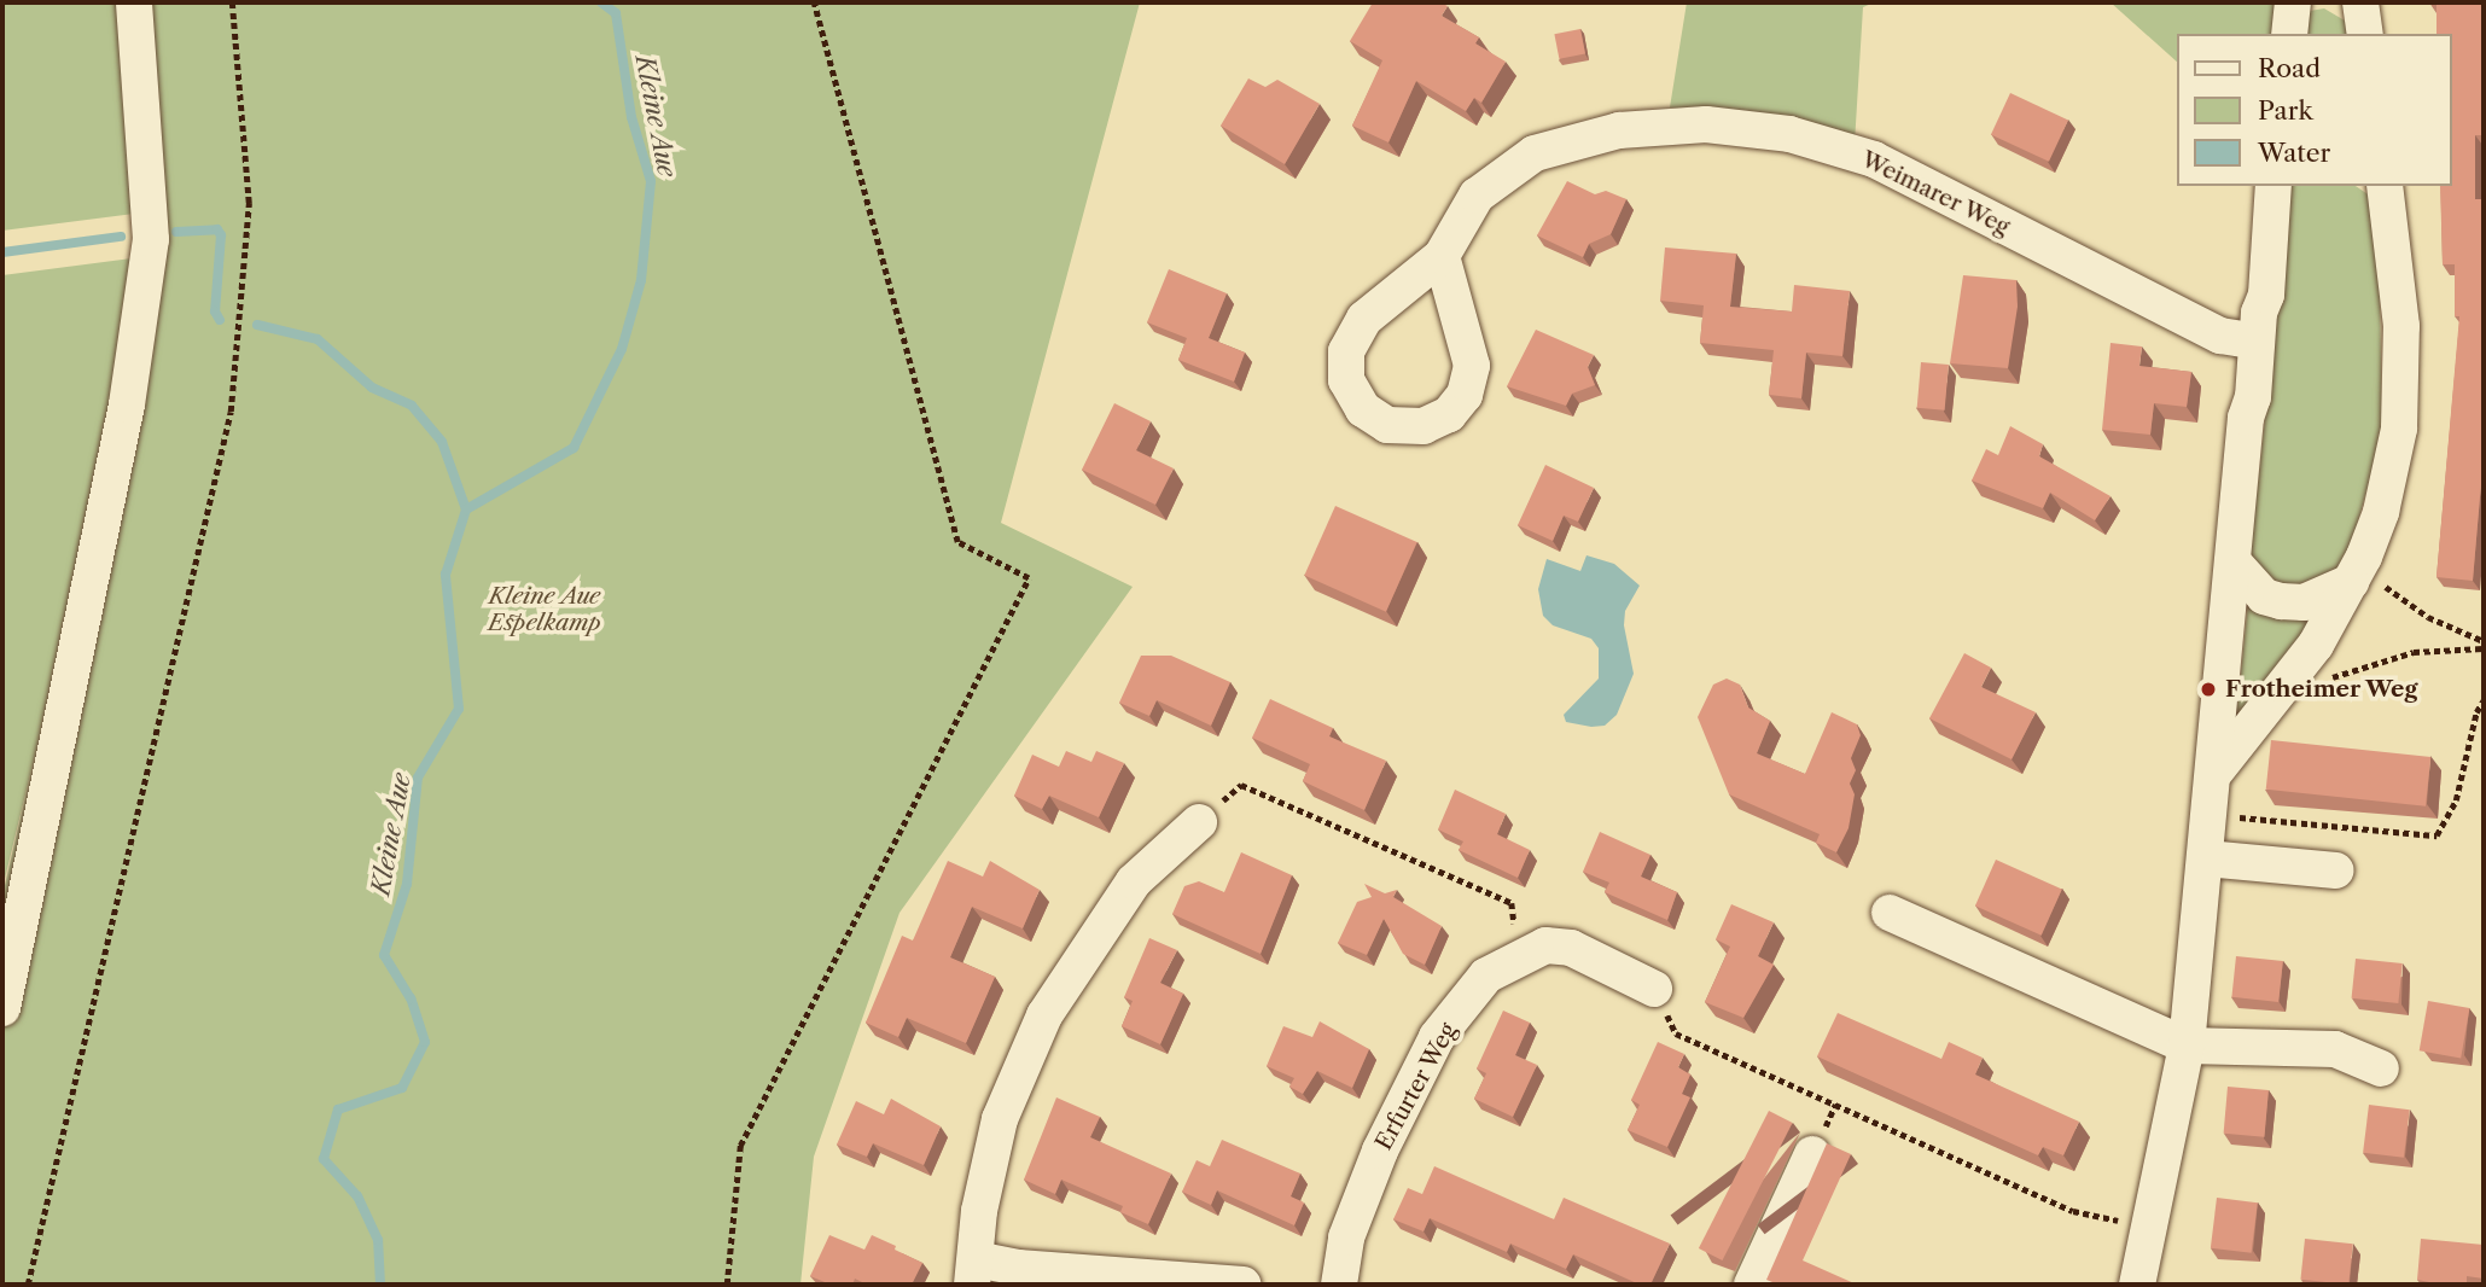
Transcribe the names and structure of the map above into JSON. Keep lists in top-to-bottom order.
{
  "streets": {
    "street": ["Weimarer Weg", "Erfurter Weg"]
  },
  "water": ["Kleine Aue"],
  "parks": ["Kleine Aue Espelkamp"],
  "places": ["Frotheimer Weg"],
  "legend": ["Road", "Park", "Water"]
}
